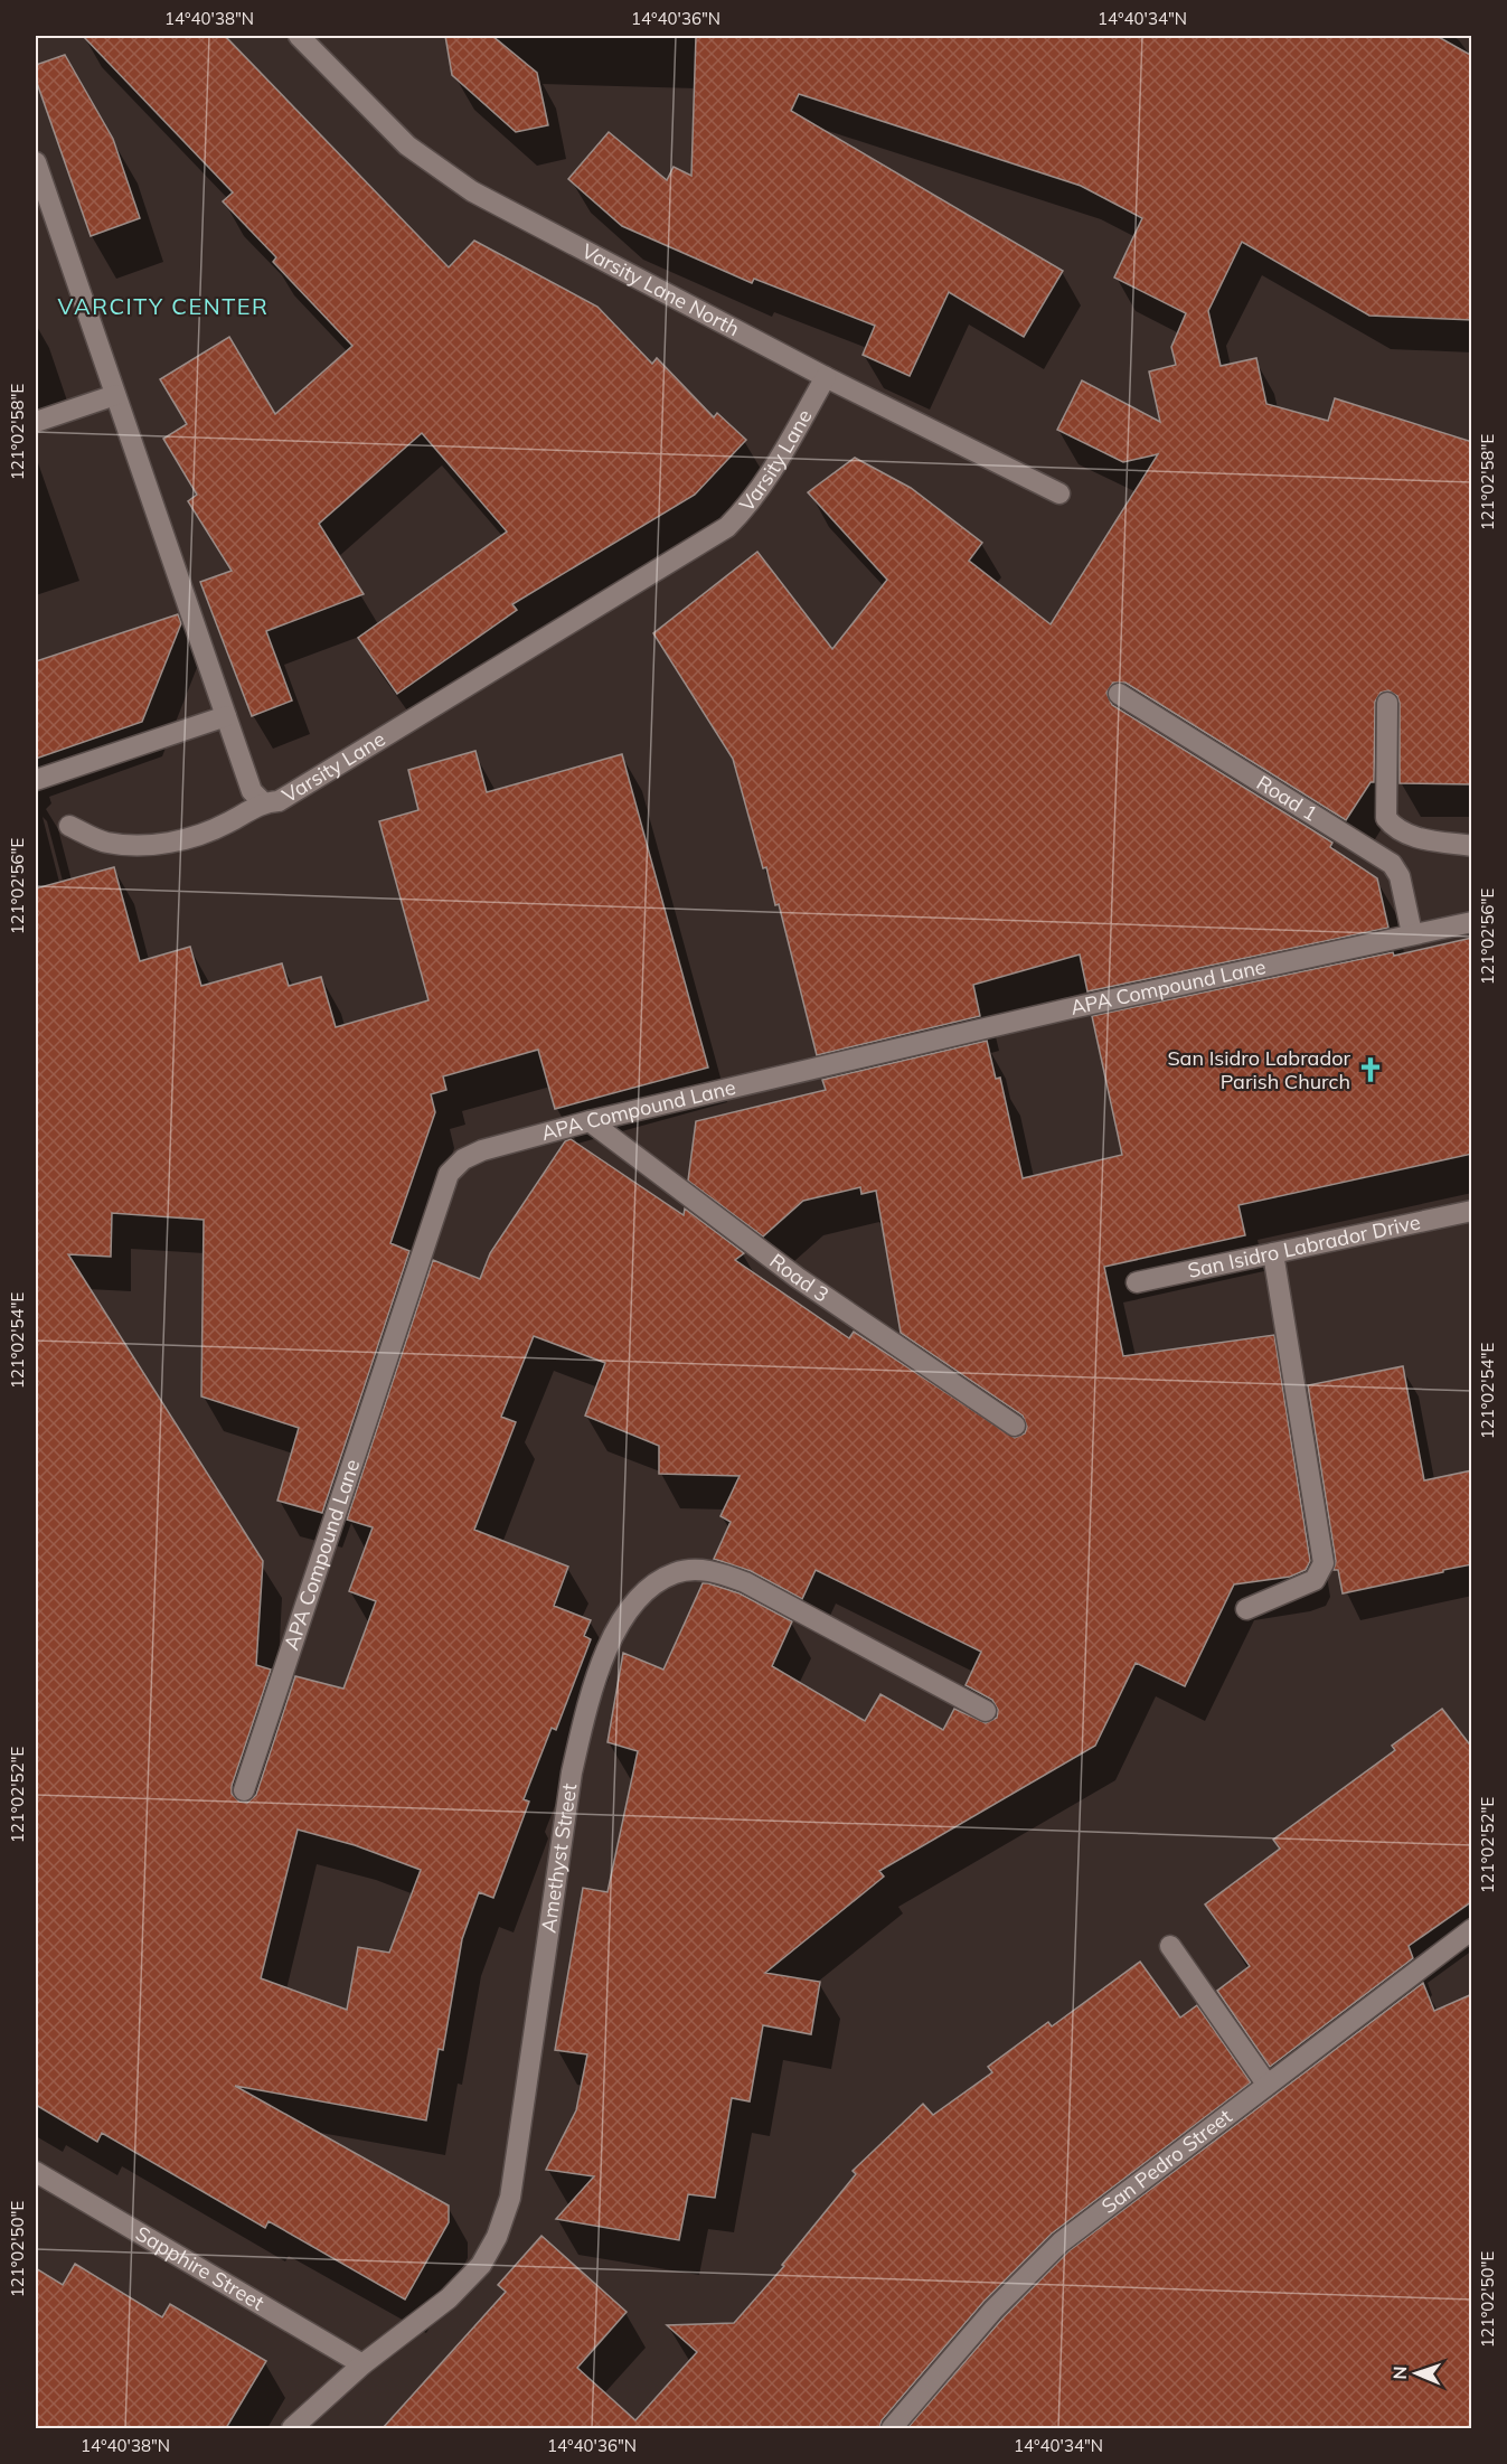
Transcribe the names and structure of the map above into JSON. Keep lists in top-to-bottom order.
{
  "streets": {
    "street": [
      "Varsity Lane North",
      "Varsity Lane",
      "Road 1",
      "APA Compound Lane",
      "San Isidro Labrador Drive",
      "Road 3",
      "Amethyst Street",
      "San Pedro Street",
      "Sapphire Street"
    ]
  },
  "crossings": [
    ["Varsity Lane North", "Varsity Lane"],
    ["Road 1", "APA Compound Lane"],
    ["APA Compound Lane", "Road 3"],
    ["Amethyst Street", "Sapphire Street"]
  ],
  "districts": ["VARCITY CENTER"],
  "places": {
    "church": ["San Isidro Labrador Parish Church"]
  },
  "north": "left",
  "coordinates": [
    "14°40'38\"N",
    "14°40'36\"N",
    "14°40'34\"N",
    "121°02'58\"E",
    "121°02'56\"E",
    "121°02'54\"E",
    "121°02'52\"E",
    "121°02'50\"E"
  ]
}
